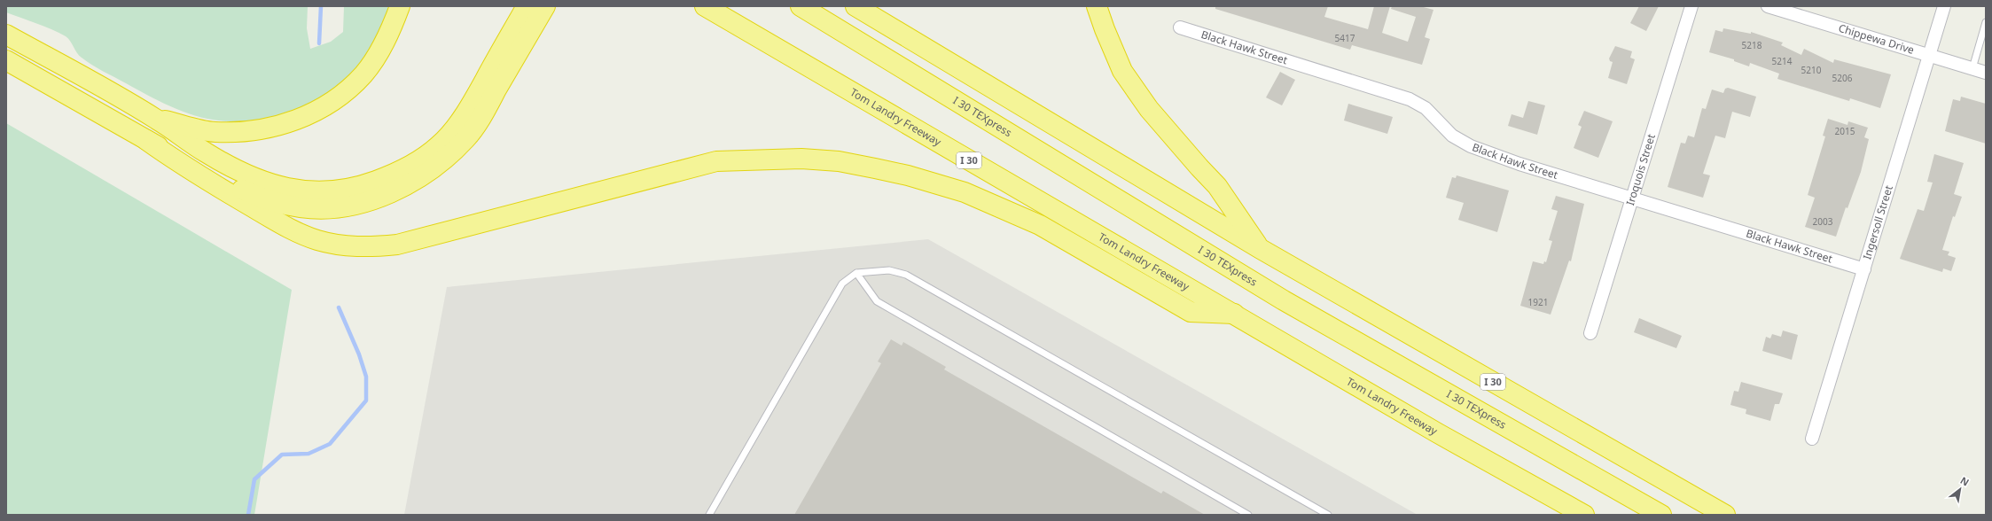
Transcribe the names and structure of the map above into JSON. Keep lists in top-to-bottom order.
{
  "streets": {
    "highway": ["I 30 TEXpress", "Tom Landry Freeway", "I 30"],
    "street": [
      "Chippewa Drive",
      "Black Hawk Street",
      "Iroquois Street",
      "Ingersoll Street"
    ]
  },
  "crossings": [
    ["Chippewa Drive", "Ingersoll Street"],
    ["Black Hawk Street", "Iroquois Street"],
    ["Black Hawk Street", "Ingersoll Street"]
  ],
  "house_numbers": [
    "5417",
    "5218",
    "5214",
    "5210",
    "5206",
    "2015",
    "2003",
    "1921"
  ],
  "north": "top right"
}
